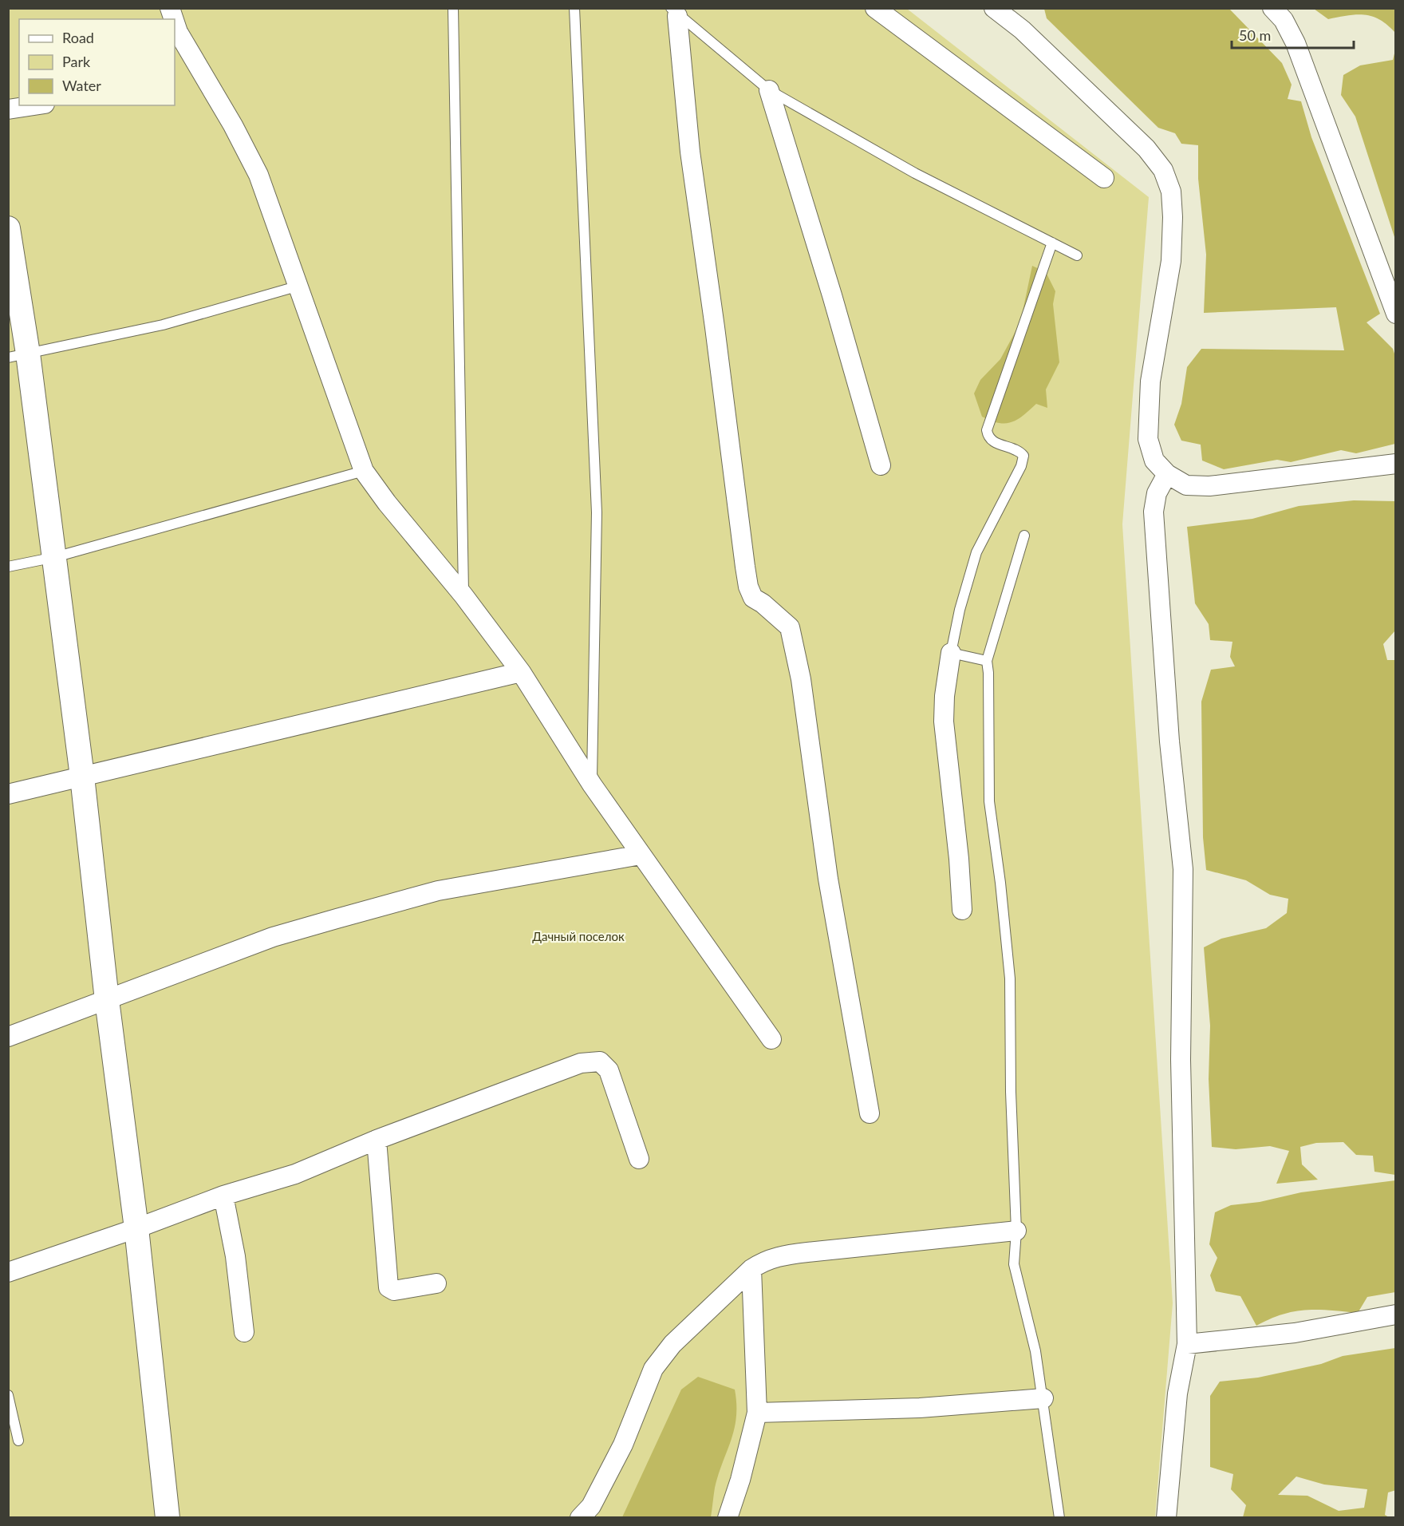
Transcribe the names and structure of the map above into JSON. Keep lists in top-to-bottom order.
{
  "parks": ["Дачный поселок"],
  "legend": ["Road", "Park", "Water"],
  "scale_bar": "50 m"
}
